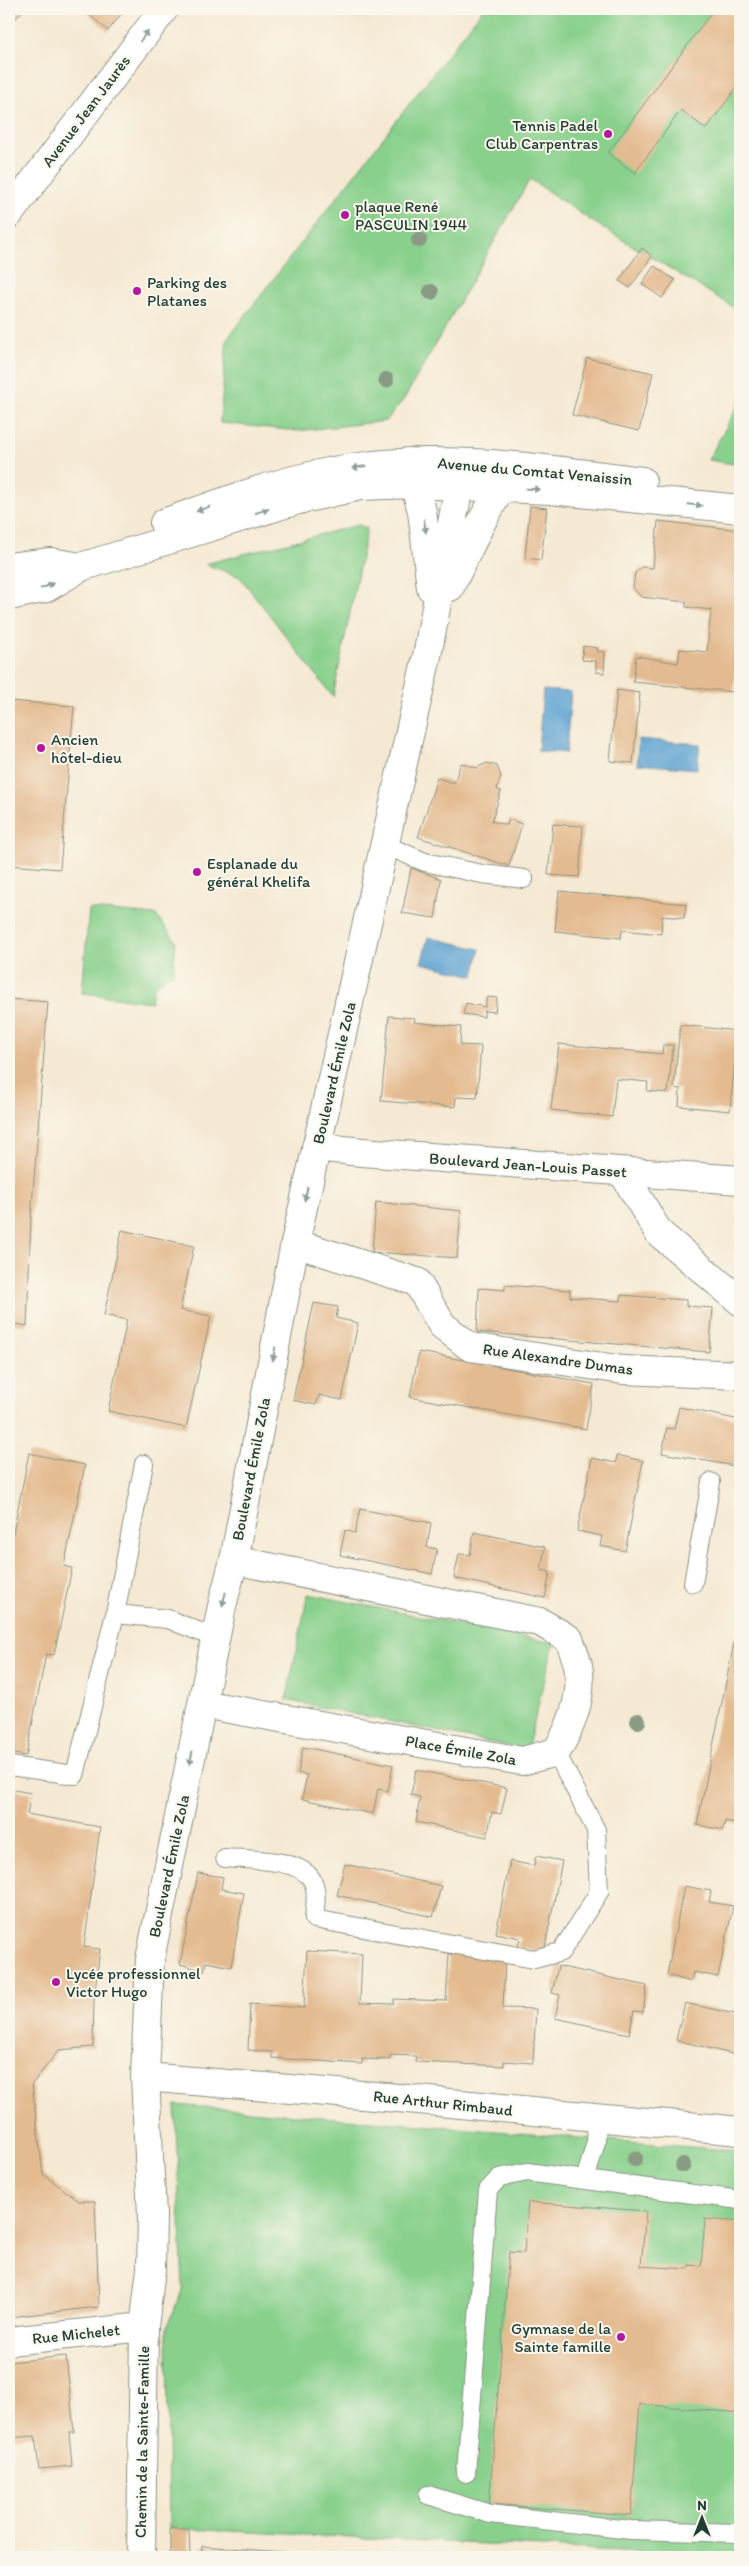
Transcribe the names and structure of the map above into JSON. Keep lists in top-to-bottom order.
{
  "streets": {
    "street": [
      "Avenue Jean Jaurès",
      "Avenue du Comtat Venaissin",
      "Boulevard Émile Zola",
      "Boulevard Jean-Louis Passet",
      "Rue Alexandre Dumas",
      "Place Émile Zola",
      "Rue Arthur Rimbaud",
      "Rue Michelet",
      "Chemin de la Sainte-Famille"
    ]
  },
  "crossings": [
    ["Avenue du Comtat Venaissin", "Boulevard Émile Zola"],
    ["Boulevard Émile Zola", "Boulevard Jean-Louis Passet"],
    ["Boulevard Émile Zola", "Rue Alexandre Dumas"],
    ["Boulevard Émile Zola", "Place Émile Zola"],
    ["Boulevard Émile Zola", "Rue Arthur Rimbaud"],
    ["Boulevard Émile Zola", "Rue Michelet"],
    ["Boulevard Émile Zola", "Chemin de la Sainte-Famille"],
    ["Rue Michelet", "Chemin de la Sainte-Famille"]
  ],
  "one_way": ["Avenue Jean Jaurès", "Boulevard Émile Zola"],
  "places": [
    "Tennis Padel Club Carpentras",
    "plaque René PASCULIN 1944",
    "Parking des Platanes",
    "Ancien hôtel-dieu",
    "Esplanade du général Khelifa",
    "Lycée professionnel Victor Hugo",
    "Gymnase de la Sainte famille"
  ],
  "north": "top"
}
